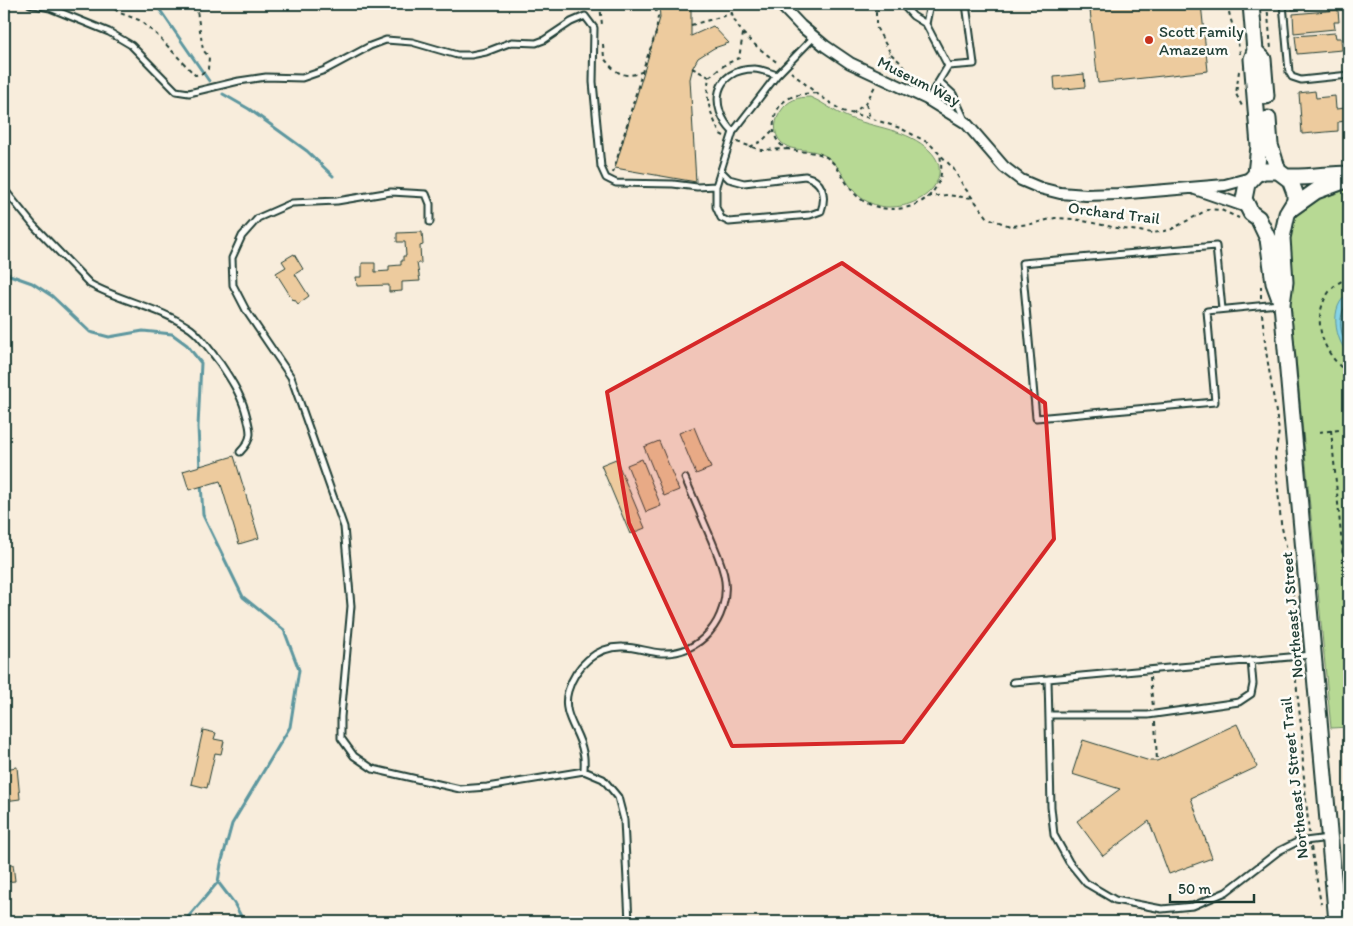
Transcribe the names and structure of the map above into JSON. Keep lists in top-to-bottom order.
{
  "streets": {
    "street": ["Museum Way", "Northeast J Street"],
    "path": ["Orchard Trail", "Northeast J Street Trail"]
  },
  "crossings": [
    ["Museum Way", "Orchard Trail"],
    ["Museum Way", "Northeast J Street"],
    ["Orchard Trail", "Northeast J Street"]
  ],
  "places": ["Scott Family Amazeum"],
  "scale_bar": "50 m"
}
